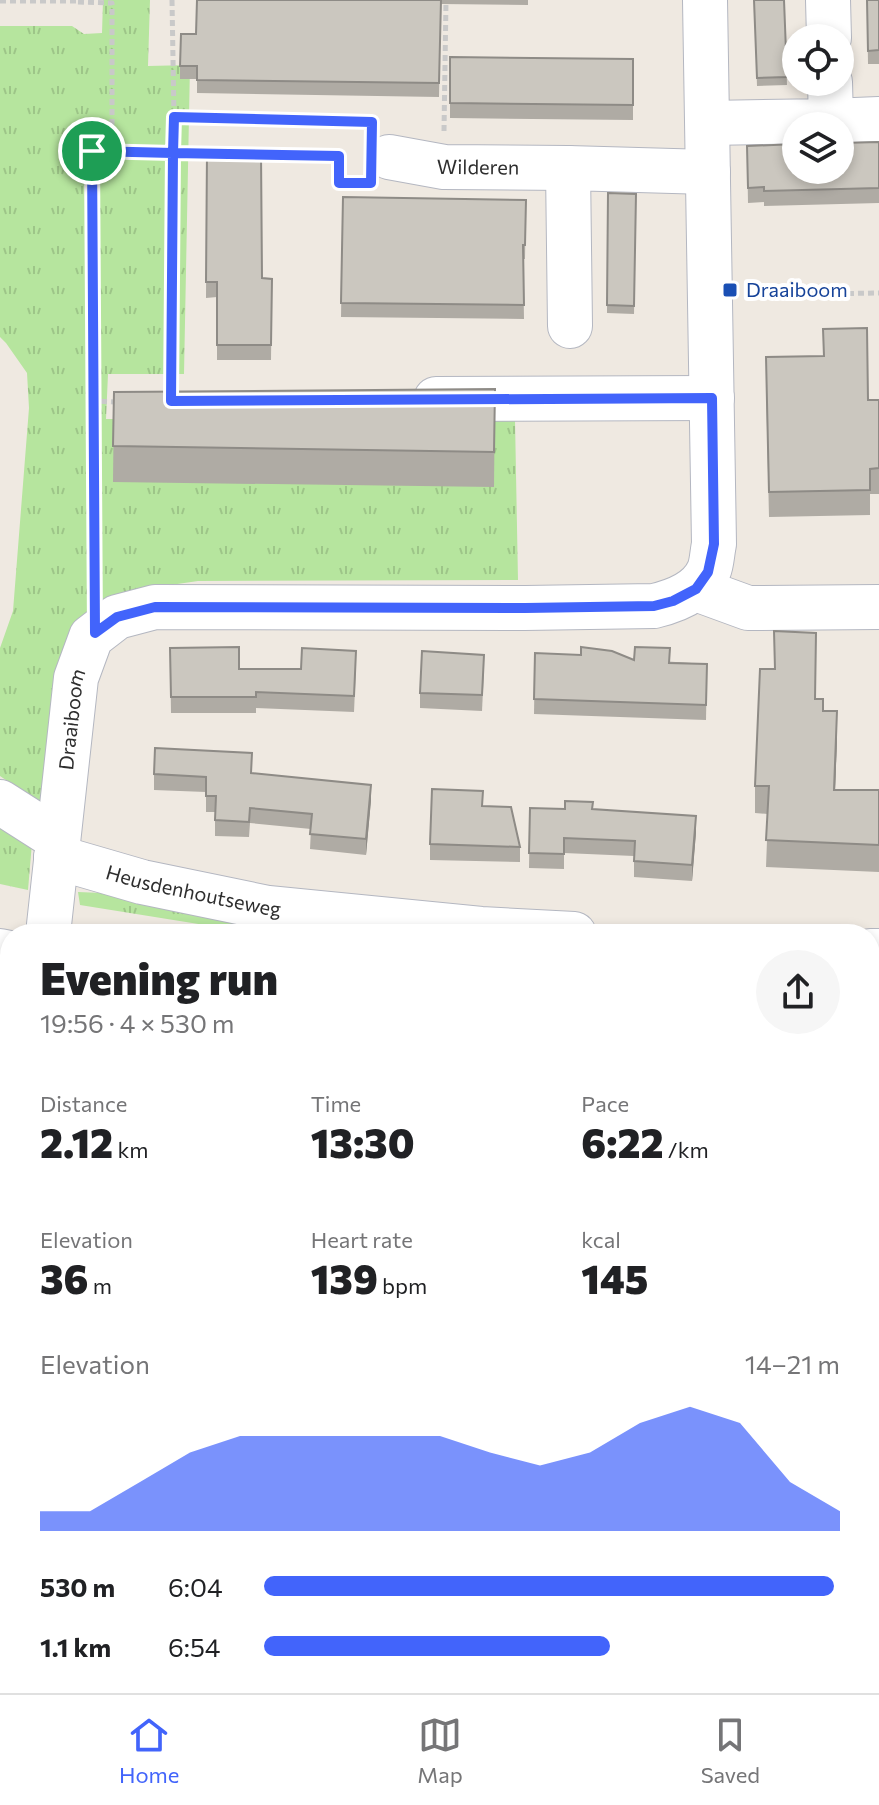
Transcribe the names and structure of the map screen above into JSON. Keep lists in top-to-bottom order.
{
  "streets": {
    "street": ["Wilderen", "Draaiboom", "Heusdenhoutseweg"]
  },
  "crossings": [
    ["Draaiboom", "Heusdenhoutseweg"]
  ],
  "places": {
    "transit": ["Draaiboom"]
  },
  "page": {
    "heading": ["Evening run", "19:56 · 4 × 530 m"],
    "stats": [
      ["Distance", "2.12 km"],
      ["Time", "13:30"],
      ["Pace", "6:22 /km"],
      ["Elevation", "36 m"],
      ["Heart rate", "139 bpm"],
      ["kcal", "145"]
    ],
    "chart": ["Elevation", "14–21 m"],
    "list": [
      {
        "name": "530 m",
        "note": "6:04"
      },
      {
        "name": "1.1 km",
        "note": "6:54"
      }
    ],
    "tabs": ["Home", "Map", "Saved"]
  }
}
